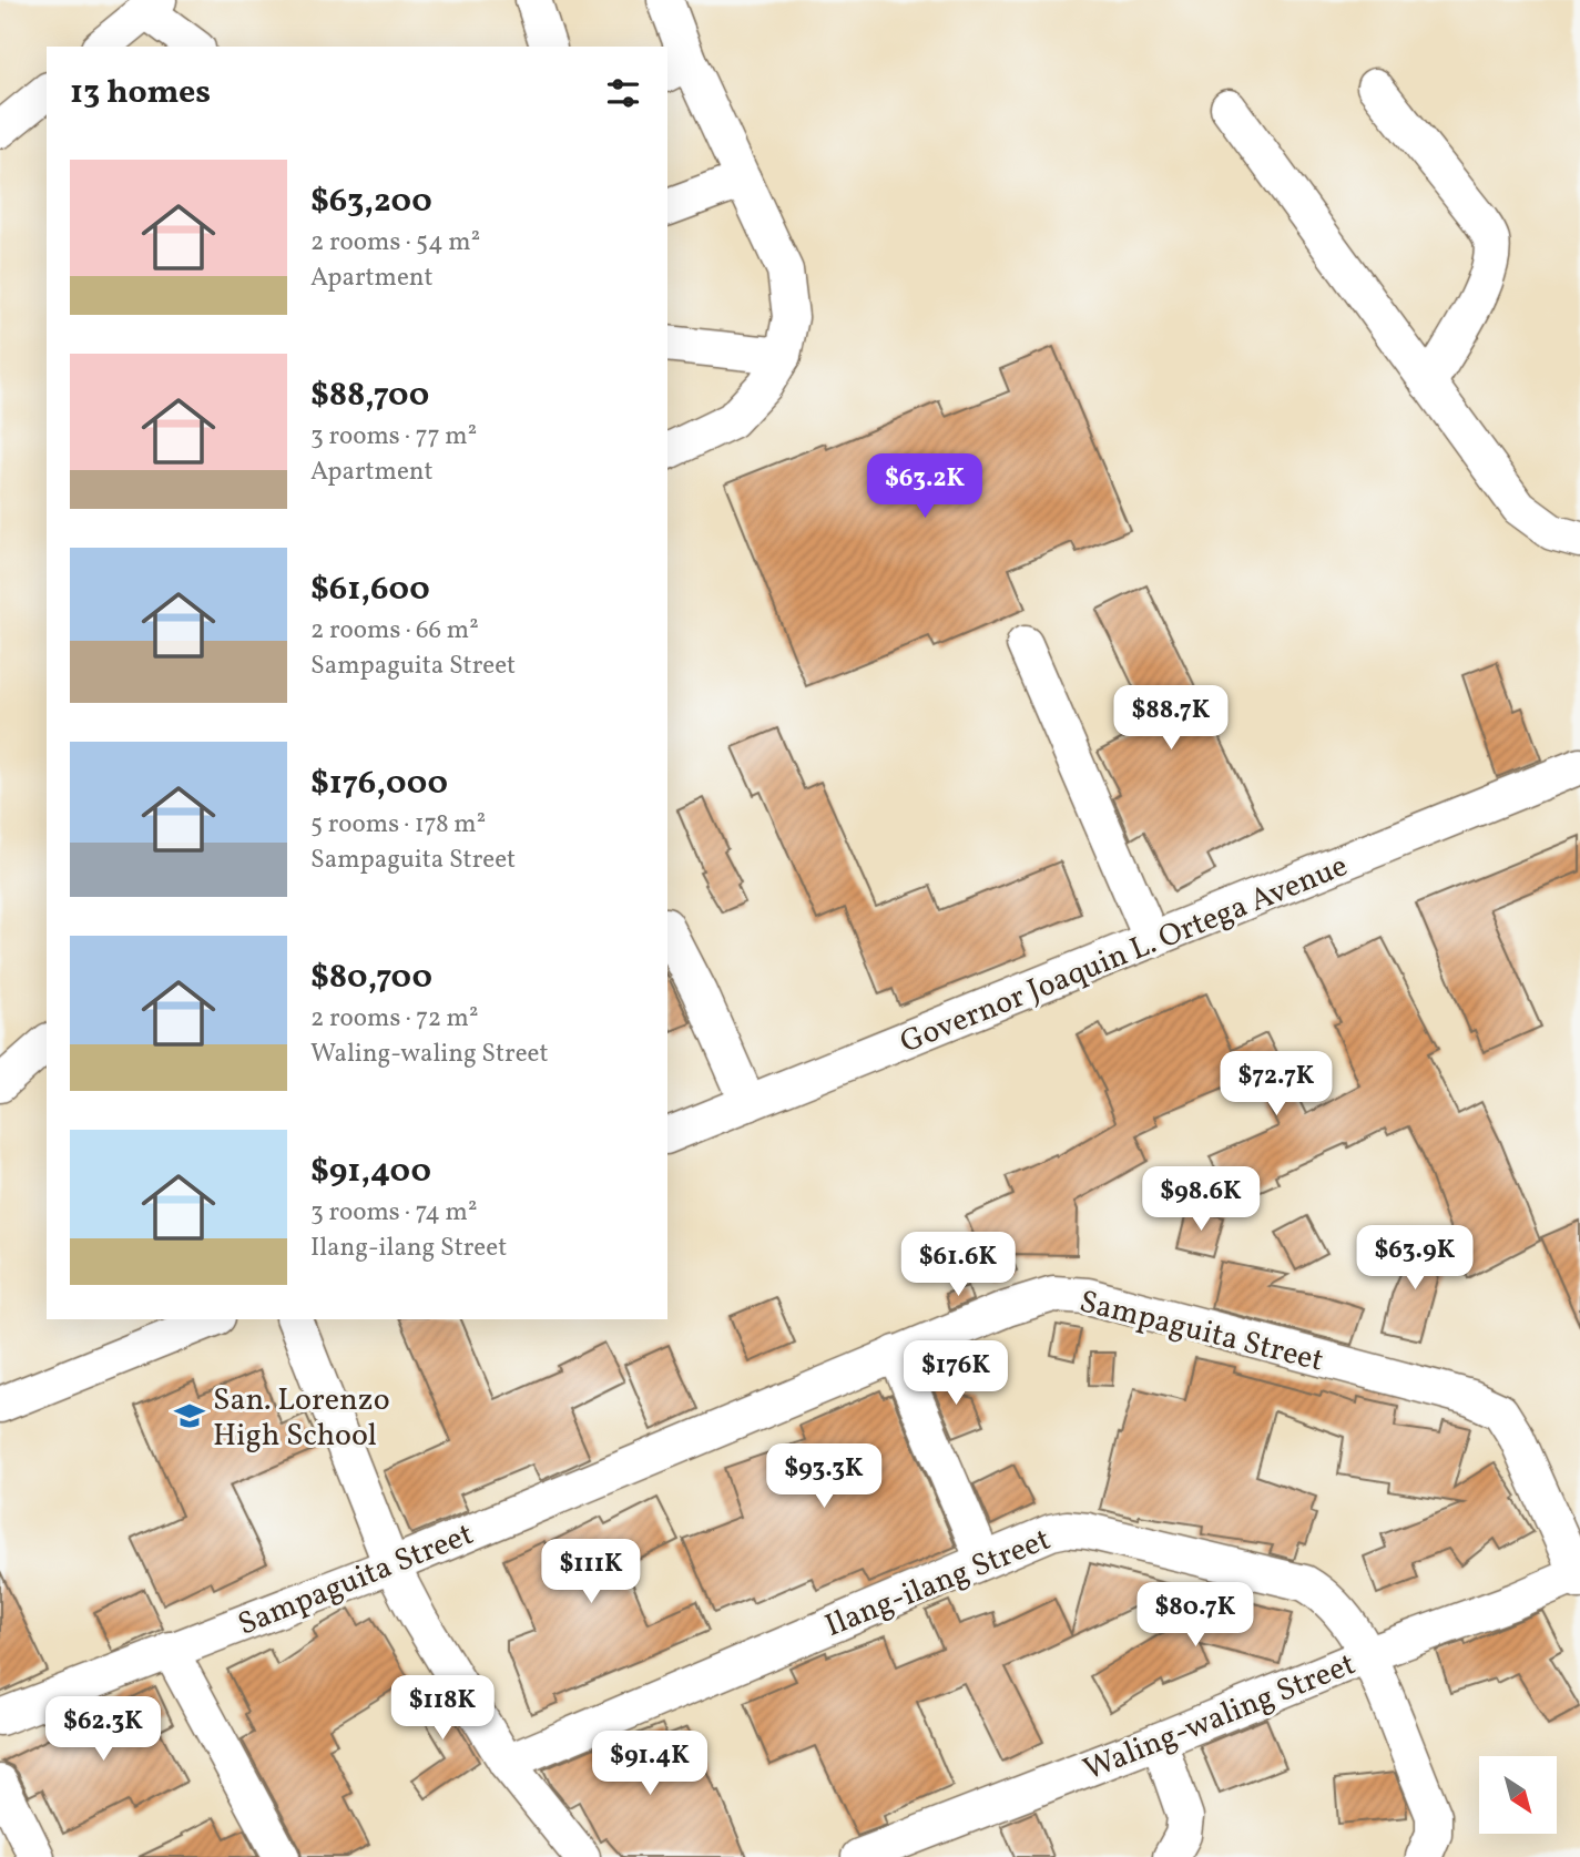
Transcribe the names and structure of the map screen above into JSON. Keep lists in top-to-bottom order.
{
  "streets": {
    "street": [
      "Governor Joaquin L. Ortega Avenue",
      "Sampaguita Street",
      "Ilang-ilang Street",
      "Waling-waling Street"
    ]
  },
  "crossings": [
    ["Sampaguita Street", "Waling-waling Street"],
    ["Ilang-ilang Street", "Waling-waling Street"]
  ],
  "places": {
    "school or university": ["San. Lorenzo High School"]
  },
  "north": "bottom right",
  "page": {
    "heading": "13 homes",
    "list": [
      {
        "name": "$63,200",
        "note": "2 rooms · 54 m² · Apartment"
      },
      {
        "name": "$88,700",
        "note": "3 rooms · 77 m² · Apartment"
      },
      {
        "name": "$61,600",
        "note": "2 rooms · 66 m² · Sampaguita Street"
      },
      {
        "name": "$176,000",
        "note": "5 rooms · 178 m² · Sampaguita Street"
      },
      {
        "name": "$80,700",
        "note": "2 rooms · 72 m² · Waling-waling Street"
      },
      {
        "name": "$91,400",
        "note": "3 rooms · 74 m² · Ilang-ilang Street"
      }
    ],
    "price": [
      "$63.2K",
      "$88.7K",
      "$72.7K",
      "$98.6K",
      "$63.9K",
      "$61.6K",
      "$176K",
      "$93.3K",
      "$111K",
      "$80.7K",
      "$118K",
      "$62.3K",
      "$91.4K"
    ]
  }
}
